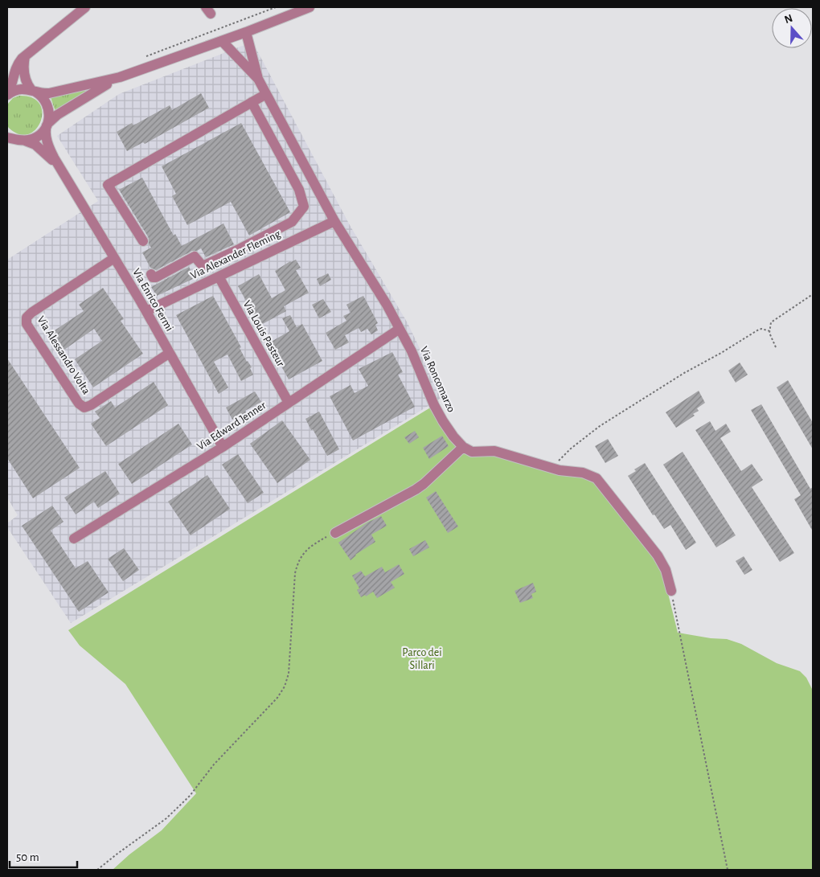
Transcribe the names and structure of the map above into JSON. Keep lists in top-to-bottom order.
{
  "streets": {
    "street": [
      "Via Alexander Fleming",
      "Via Enrico Fermi",
      "Via Louis Pasteur",
      "Via Alessandro Volta",
      "Via Roncomarzo",
      "Via Edward Jenner"
    ]
  },
  "crossings": [
    ["Via Alexander Fleming", "Via Enrico Fermi"],
    ["Via Alexander Fleming", "Via Louis Pasteur"],
    ["Via Alexander Fleming", "Via Roncomarzo"],
    ["Via Enrico Fermi", "Via Alessandro Volta"],
    ["Via Enrico Fermi", "Via Edward Jenner"],
    ["Via Louis Pasteur", "Via Edward Jenner"],
    ["Via Roncomarzo", "Via Edward Jenner"]
  ],
  "parks": ["Parco dei Sillari"],
  "scale_bar": "50 m",
  "north": "top"
}
